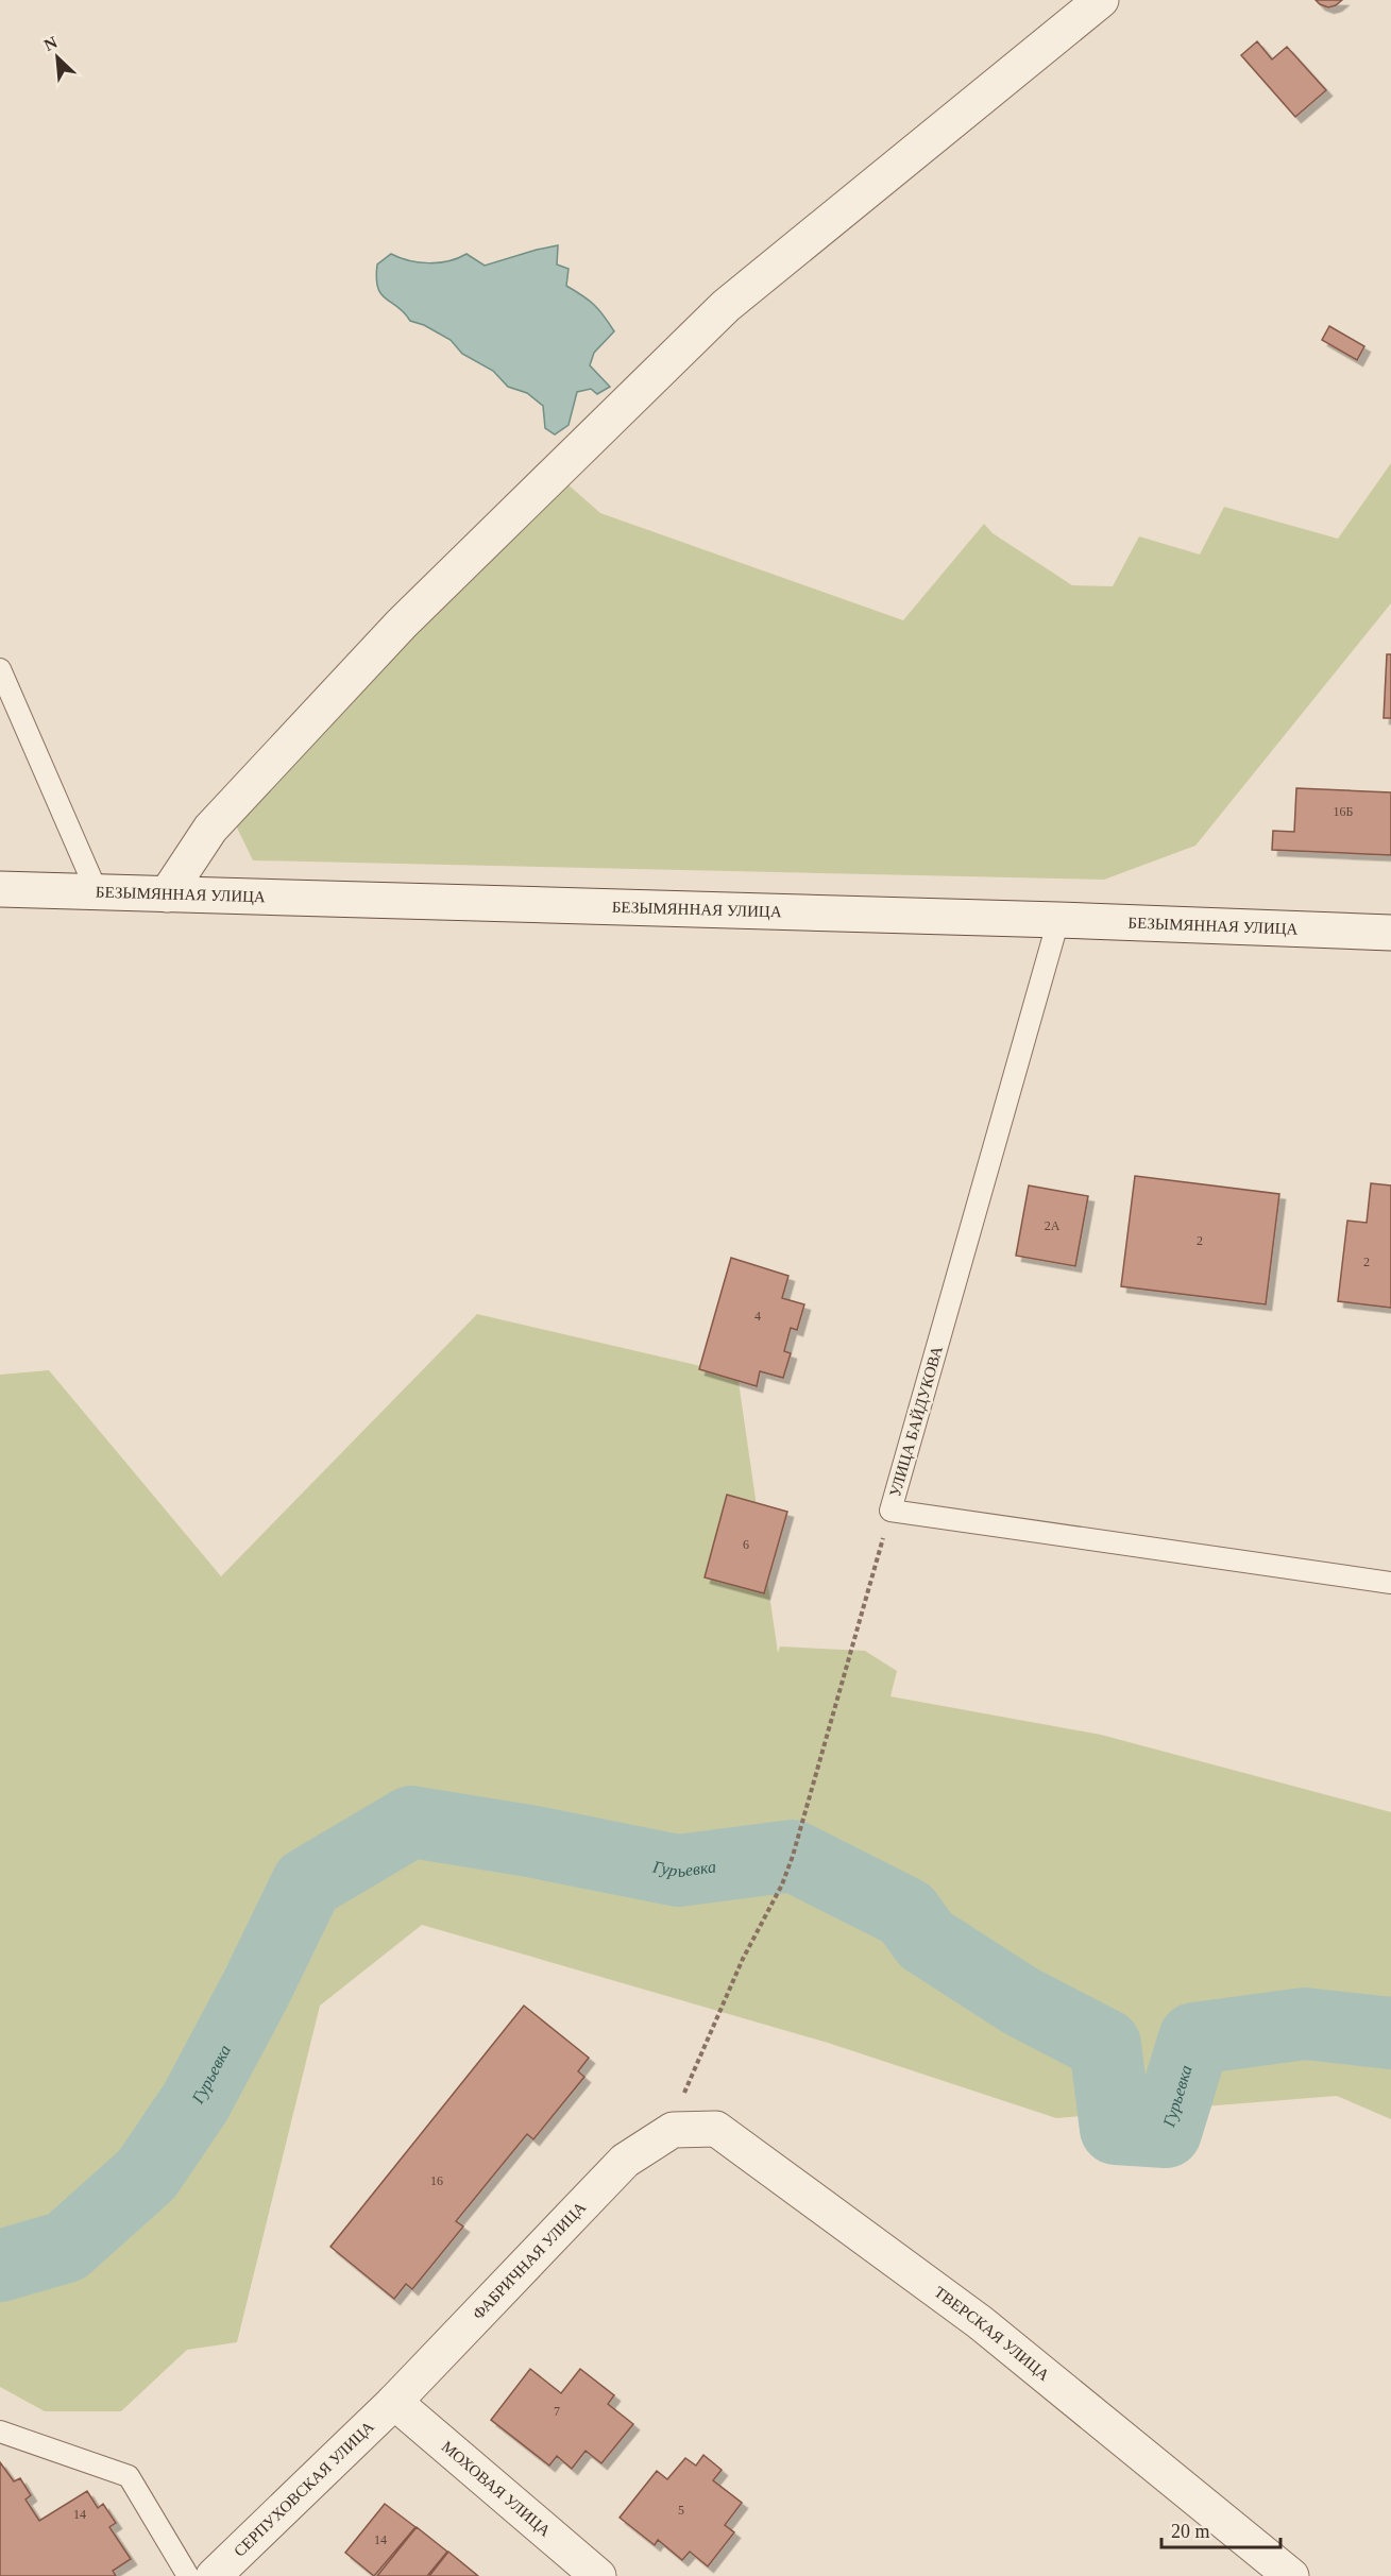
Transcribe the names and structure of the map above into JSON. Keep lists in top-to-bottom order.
{
  "streets": {
    "street": [
      "БЕЗЫМЯННАЯ УЛИЦА",
      "ФАБРИЧНАЯ УЛИЦА",
      "ТВЕРСКАЯ УЛИЦА",
      "СЕРПУХОВСКАЯ УЛИЦА",
      "МОХОВАЯ УЛИЦА"
    ],
    "lane": ["УЛИЦА БАЙДУКОВА"]
  },
  "crossings": [
    ["БЕЗЫМЯННАЯ УЛИЦА", "УЛИЦА БАЙДУКОВА"],
    ["ФАБРИЧНАЯ УЛИЦА", "ТВЕРСКАЯ УЛИЦА"],
    ["ФАБРИЧНАЯ УЛИЦА", "СЕРПУХОВСКАЯ УЛИЦА"],
    ["ФАБРИЧНАЯ УЛИЦА", "МОХОВАЯ УЛИЦА"],
    ["СЕРПУХОВСКАЯ УЛИЦА", "МОХОВАЯ УЛИЦА"]
  ],
  "water": ["Гурьевка"],
  "house_numbers": [
    "16Б",
    "2А",
    "2",
    "2",
    "4",
    "6",
    "16",
    "7",
    "5",
    "14",
    "14"
  ],
  "scale_bar": "20 m",
  "north": "top left"
}
